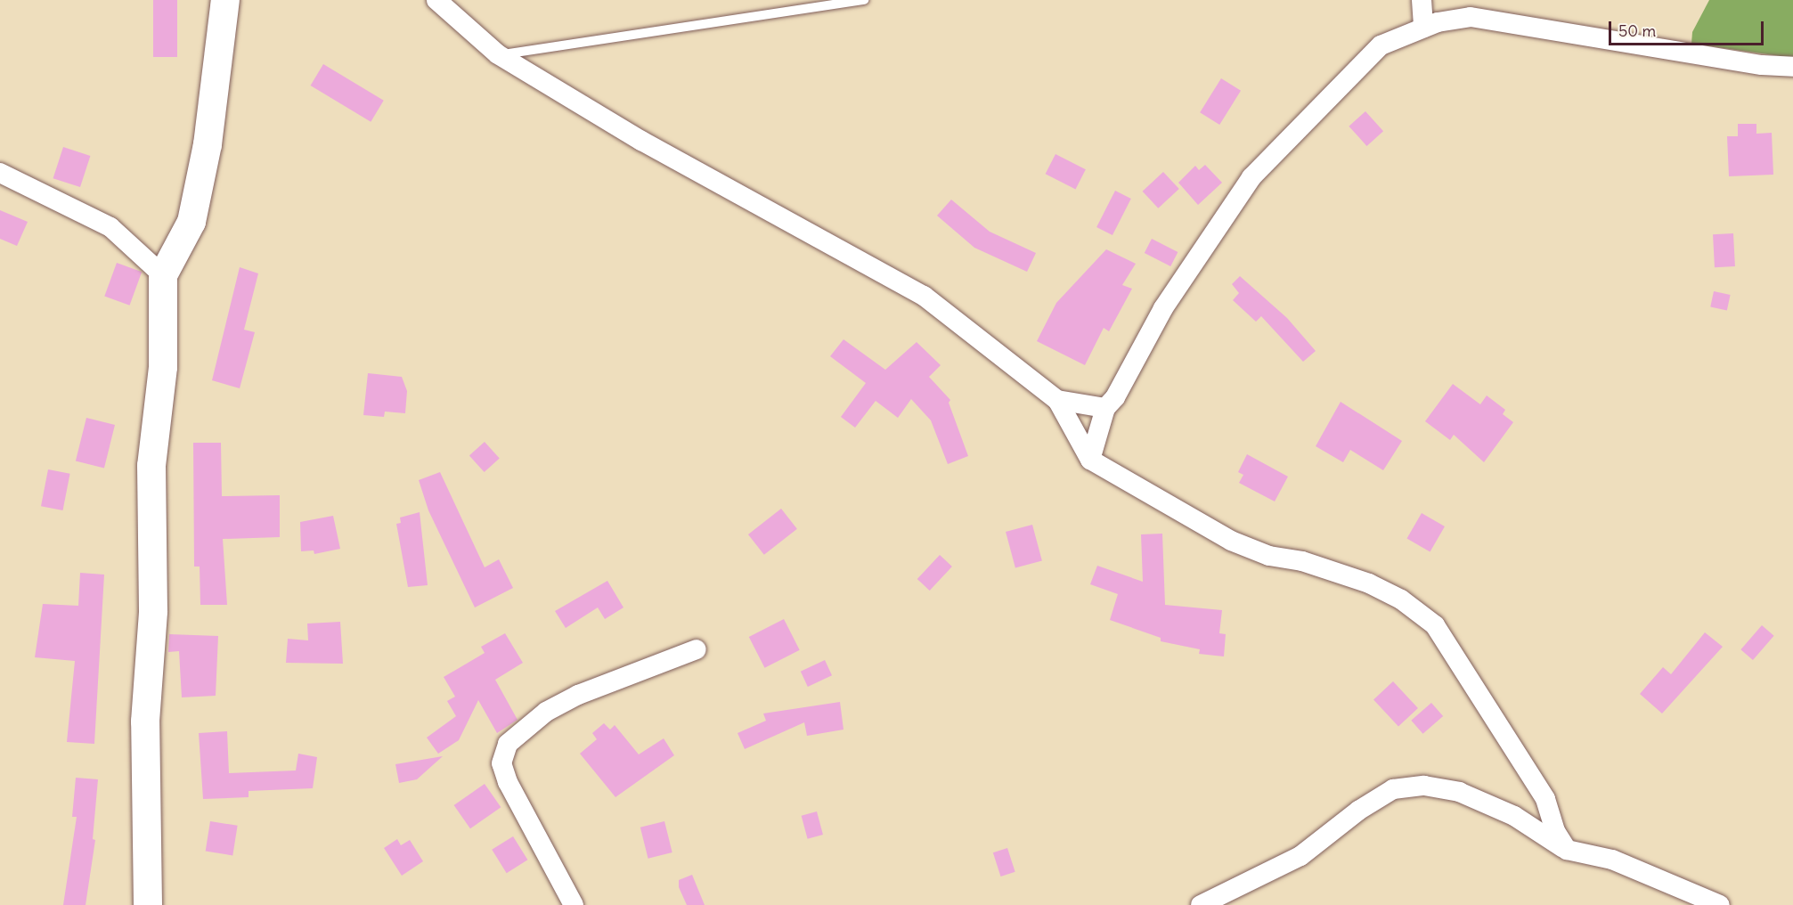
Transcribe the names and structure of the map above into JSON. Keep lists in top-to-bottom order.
{
  "scale_bar": "50 m"
}
